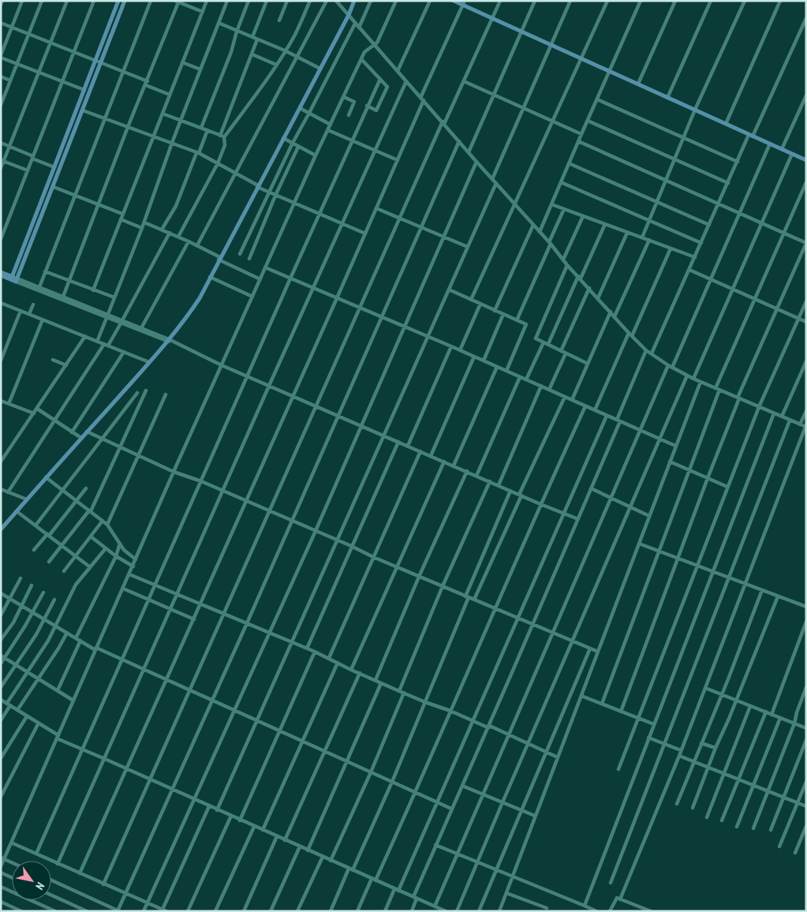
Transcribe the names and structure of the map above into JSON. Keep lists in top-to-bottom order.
{
  "north": "bottom right"
}
